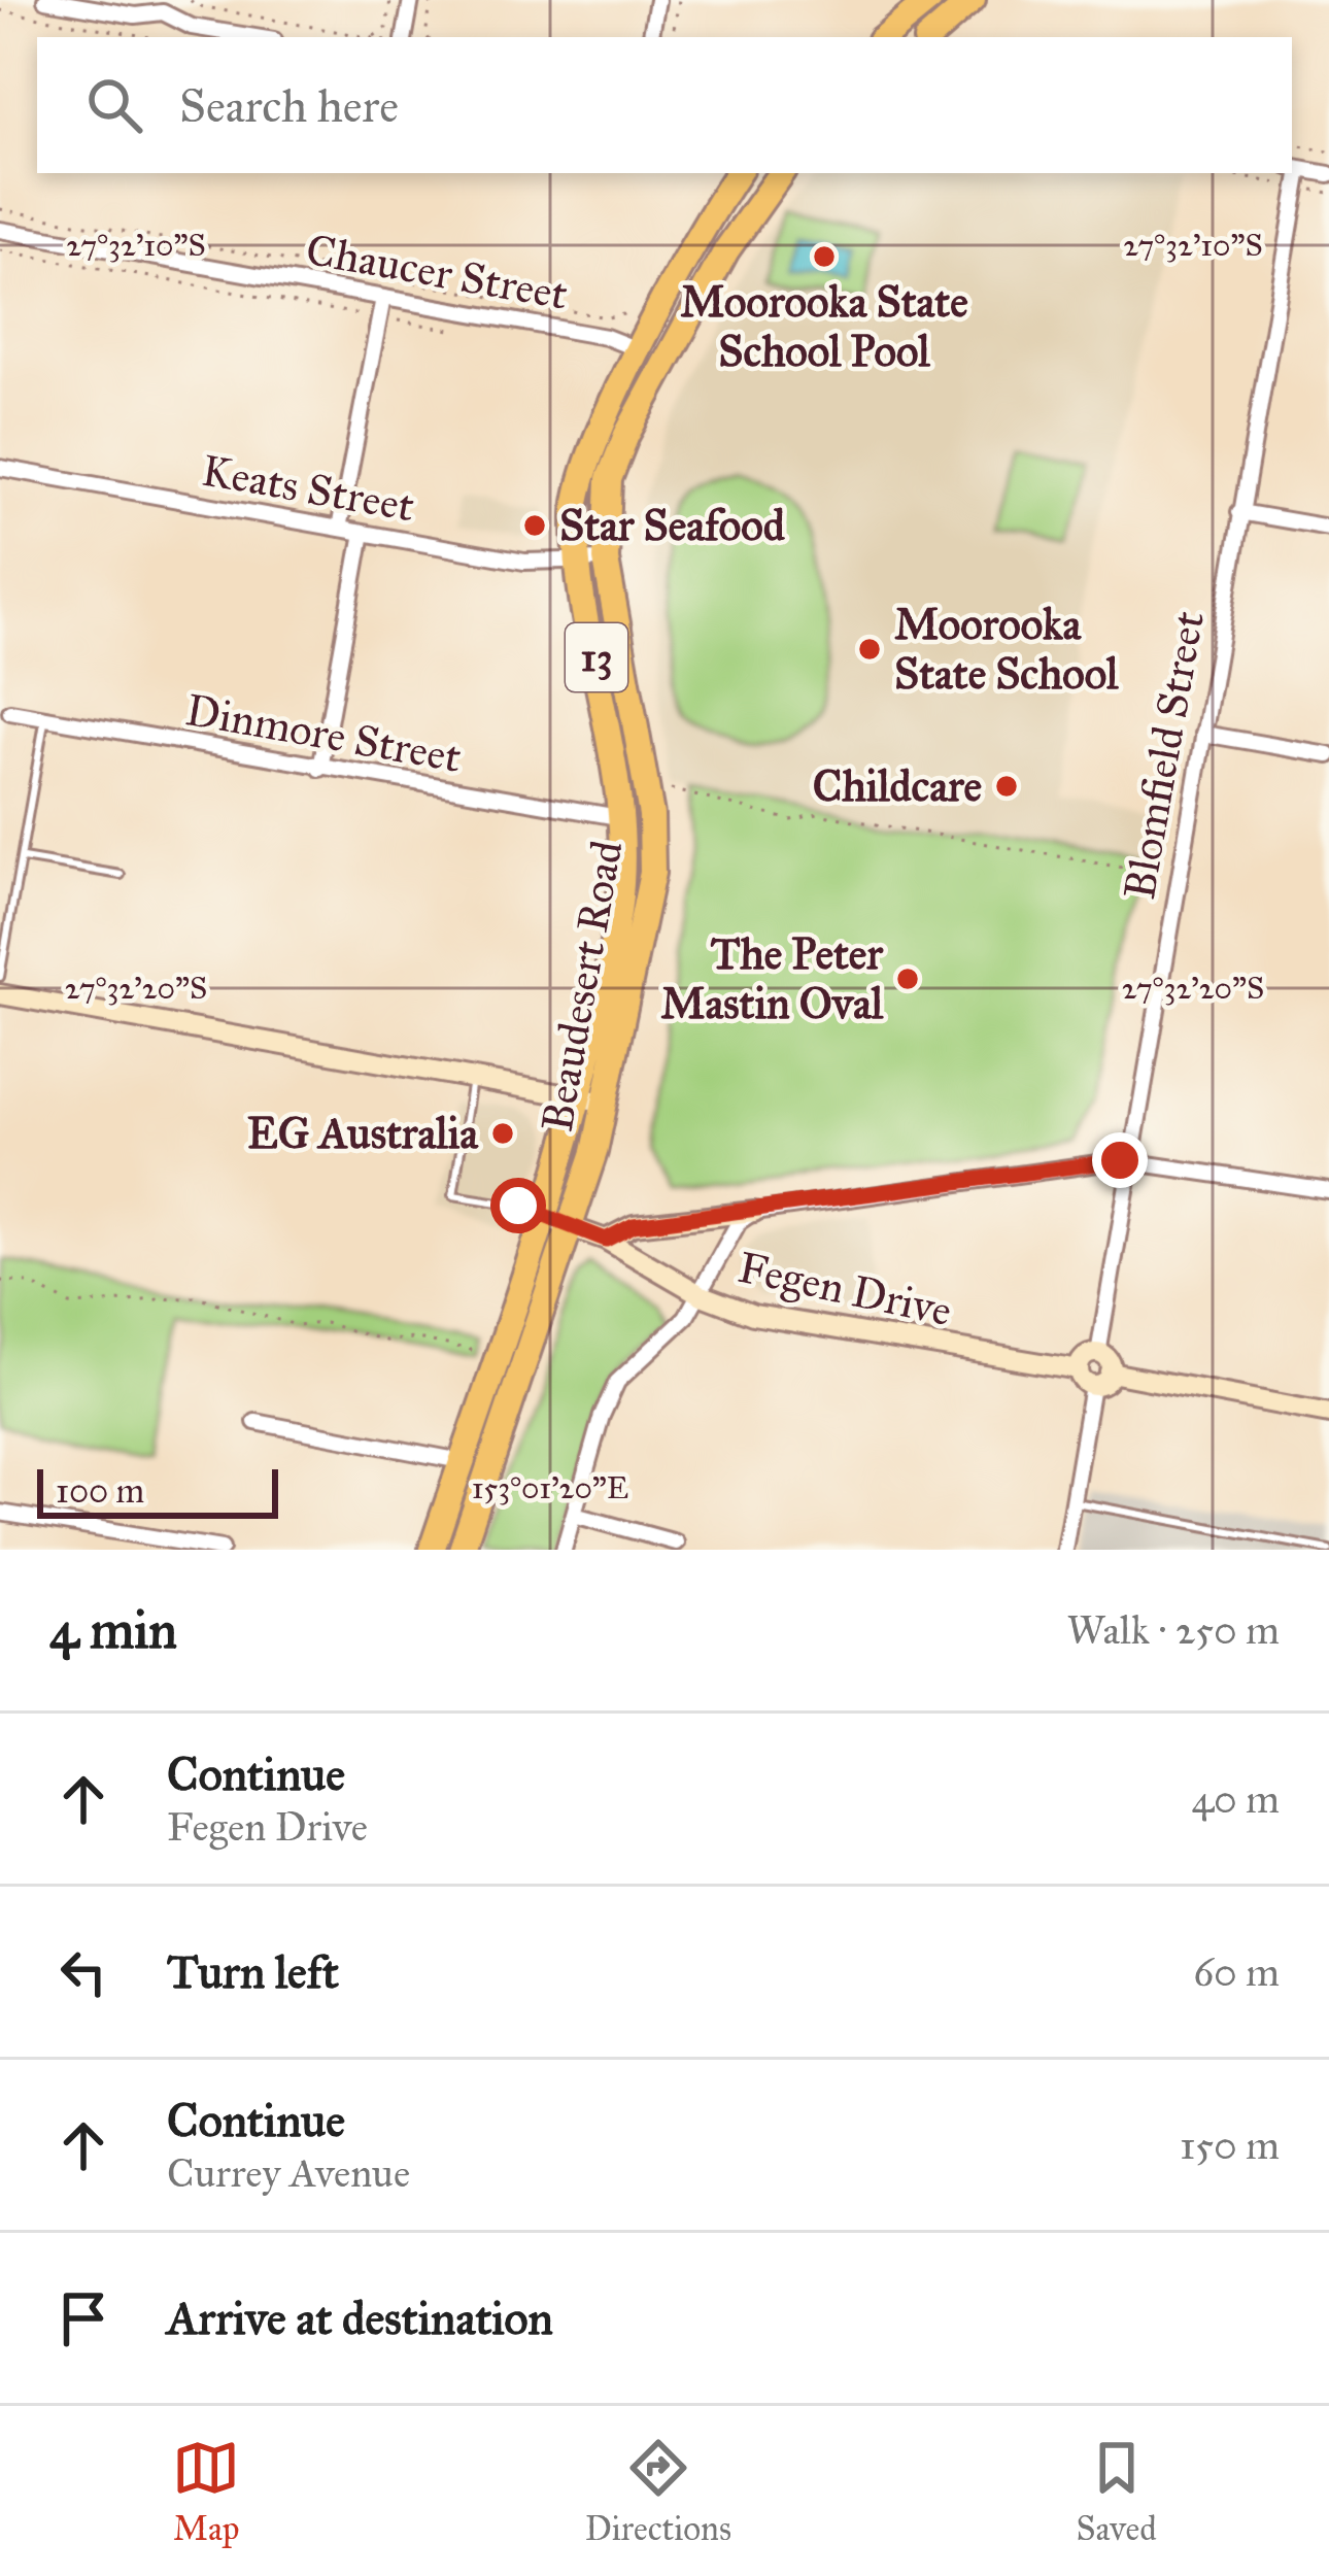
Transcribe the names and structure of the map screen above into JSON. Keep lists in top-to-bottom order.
{
  "streets": {
    "highway": ["13", "Beaudesert Road"],
    "street": [
      "Chaucer Street",
      "Keats Street",
      "Dinmore Street",
      "Blomfield Street",
      "Fegen Drive"
    ]
  },
  "crossings": [
    ["Chaucer Street", "Beaudesert Road"],
    ["Keats Street", "Beaudesert Road"],
    ["Dinmore Street", "Beaudesert Road"],
    ["Blomfield Street", "Fegen Drive"],
    ["Beaudesert Road", "Fegen Drive"]
  ],
  "places": [
    "Moorooka State School Pool",
    "Star Seafood",
    "Moorooka State School",
    "Childcare",
    "The Peter Mastin Oval",
    "EG Australia"
  ],
  "scale_bar": "100 m",
  "page": {
    "search": "Search here",
    "scale": "100 m",
    "heading": ["4 min", "Walk · 250 m"],
    "list": [
      ["Continue", "Fegen Drive", "40 m"],
      ["Turn left", "60 m"],
      ["Continue", "Currey Avenue", "150 m"],
      "Arrive at destination"
    ],
    "nav": ["Map", "Directions", "Saved"]
  },
  "coordinates": ["27°32'10\"S", "27°32'20\"S", "153°01'20\"E"]
}
